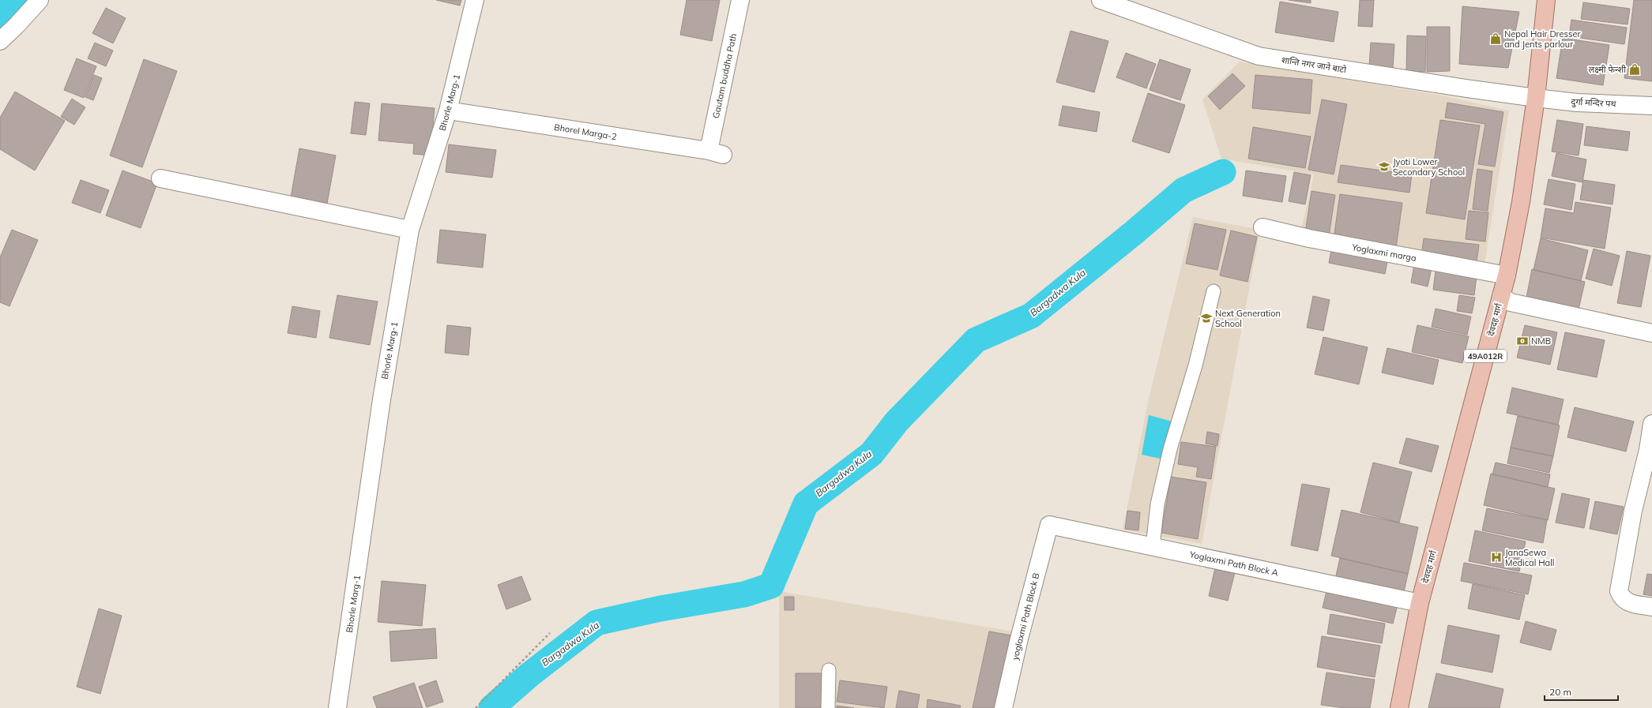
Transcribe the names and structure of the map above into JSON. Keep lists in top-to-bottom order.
{
  "streets": {
    "main road": ["देवदह मार्ग", "49A012R"],
    "street": [
      "शान्ति नगर जाने बाटो",
      "Gautam buddha Path",
      "Bhorle Marg-1",
      "दुर्गा मन्दिर पथ",
      "Bhorel Marga-2",
      "Yoglaxmi marga",
      "Yoglaxmi Path Block A",
      "yoglaxmi Path Block B"
    ]
  },
  "crossings": [
    ["शान्ति नगर जाने बाटो", "दुर्गा मन्दिर पथ"],
    ["शान्ति नगर जाने बाटो", "देवदह मार्ग"],
    ["Gautam buddha Path", "Bhorel Marga-2"],
    ["Bhorle Marg-1", "Bhorel Marga-2"],
    ["दुर्गा मन्दिर पथ", "देवदह मार्ग"],
    ["Yoglaxmi marga", "देवदह मार्ग"],
    ["देवदह मार्ग", "Yoglaxmi Path Block A"],
    ["Yoglaxmi Path Block A", "yoglaxmi Path Block B"]
  ],
  "water": ["Bargadwa Kula"],
  "places": {
    "shop": ["Nepal Hair Dresser and Jents parlour", "लक्ष्मी फेन्शी"],
    "school or university": ["Jyoti Lower Secondary School", "Next Generation School"],
    "bank": ["NMB"],
    "hospital": ["JanaSewa Medical Hall"]
  },
  "scale_bar": "20 m"
}
